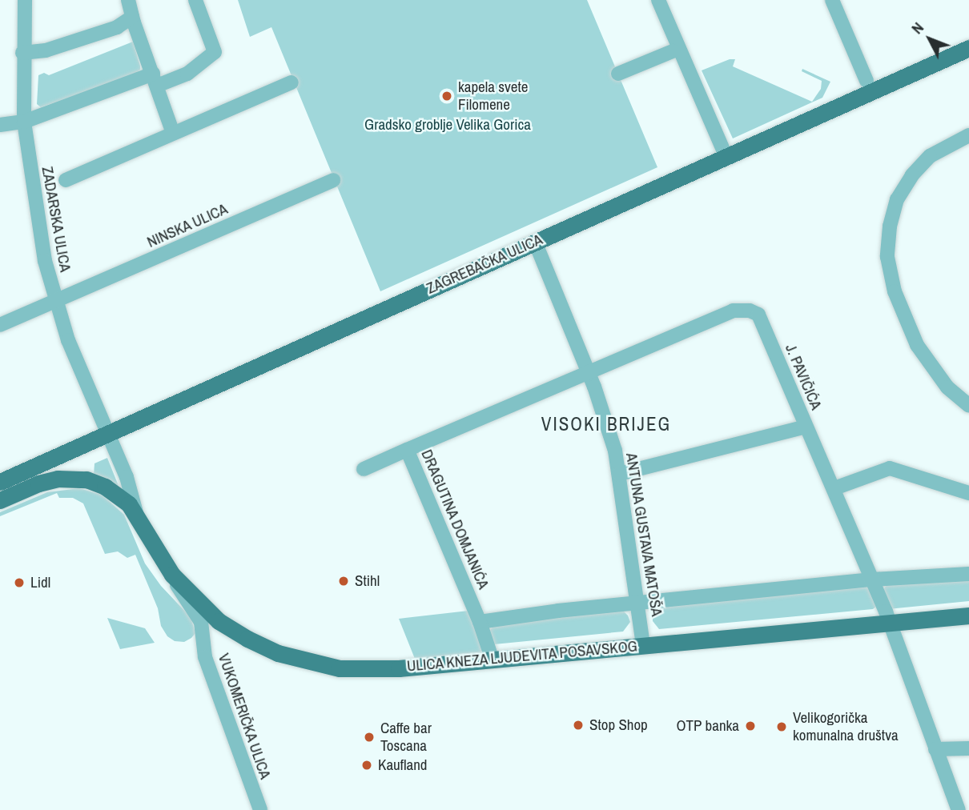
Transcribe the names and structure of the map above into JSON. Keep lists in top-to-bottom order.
{
  "streets": {
    "main road": ["ZAGREBAČKA ULICA", "ULICA KNEZA LJUDEVITA POSAVSKOG"],
    "street": [
      "ZADARSKA ULICA",
      "NINSKA ULICA",
      "J. PAVIČIĆA",
      "DRAGUTINA DOMJANIĆA",
      "ANTUNA GUSTAVA MATOŠA",
      "VUKOMERIČKA ULICA"
    ]
  },
  "crossings": [
    ["ZADARSKA ULICA", "NINSKA ULICA"],
    ["ZADARSKA ULICA", "ZAGREBAČKA ULICA"],
    ["ZADARSKA ULICA", "ULICA KNEZA LJUDEVITA POSAVSKOG"],
    ["ZAGREBAČKA ULICA", "ANTUNA GUSTAVA MATOŠA"],
    ["J. PAVIČIĆA", "DRAGUTINA DOMJANIĆA"],
    ["J. PAVIČIĆA", "ANTUNA GUSTAVA MATOŠA"],
    ["J. PAVIČIĆA", "ULICA KNEZA LJUDEVITA POSAVSKOG"],
    ["DRAGUTINA DOMJANIĆA", "ANTUNA GUSTAVA MATOŠA"],
    ["DRAGUTINA DOMJANIĆA", "ULICA KNEZA LJUDEVITA POSAVSKOG"],
    ["ANTUNA GUSTAVA MATOŠA", "ULICA KNEZA LJUDEVITA POSAVSKOG"],
    ["ULICA KNEZA LJUDEVITA POSAVSKOG", "VUKOMERIČKA ULICA"]
  ],
  "districts": ["VISOKI BRIJEG"],
  "parks": ["Gradsko groblje Velika Gorica"],
  "places": [
    "kapela svete Filomene",
    "Stihl",
    "Lidl",
    "Stop Shop",
    "OTP banka",
    "Velikogorička komunalna društva",
    "Caffe bar Toscana",
    "Kaufland"
  ],
  "north": "top left"
}
